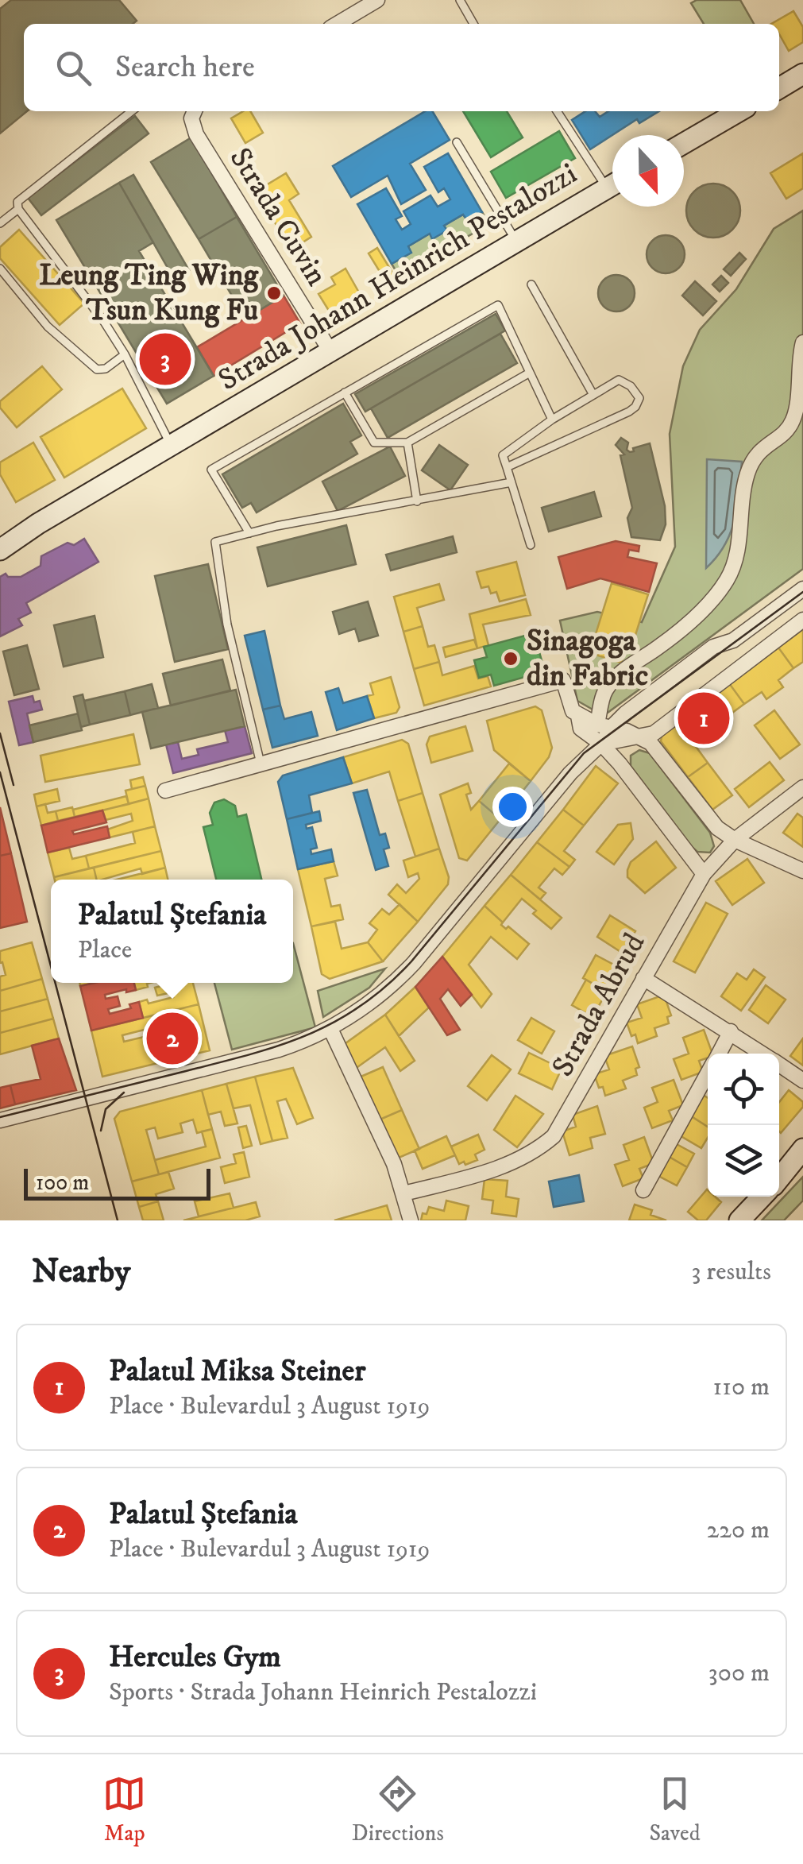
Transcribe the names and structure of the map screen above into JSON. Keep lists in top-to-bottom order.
{
  "streets": {
    "main road": ["Strada Johann Heinrich Pestalozzi"],
    "street": ["Strada Cuvin", "Strada Abrud"]
  },
  "crossings": [
    ["Strada Cuvin", "Strada Johann Heinrich Pestalozzi"]
  ],
  "places": ["Leung Ting Wing Tsun Kung Fu", "Sinagoga din Fabric"],
  "scale_bar": "100 m",
  "north": "bottom",
  "page": {
    "search": "Search here",
    "pins": ["3", "1", "2"],
    "popup": ["Palatul Ștefania", "Place"],
    "scale": "100 m",
    "heading": ["Nearby", "3 results"],
    "list": [
      {
        "mark": "1",
        "name": "Palatul Miksa Steiner",
        "note": "Place · Bulevardul 3 August 1919",
        "value": "110 m"
      },
      {
        "mark": "2",
        "name": "Palatul Ștefania",
        "note": "Place · Bulevardul 3 August 1919",
        "value": "220 m"
      },
      {
        "mark": "3",
        "name": "Hercules Gym",
        "note": "Sports · Strada Johann Heinrich Pestalozzi",
        "value": "300 m"
      }
    ],
    "nav": ["Map", "Directions", "Saved"]
  }
}
